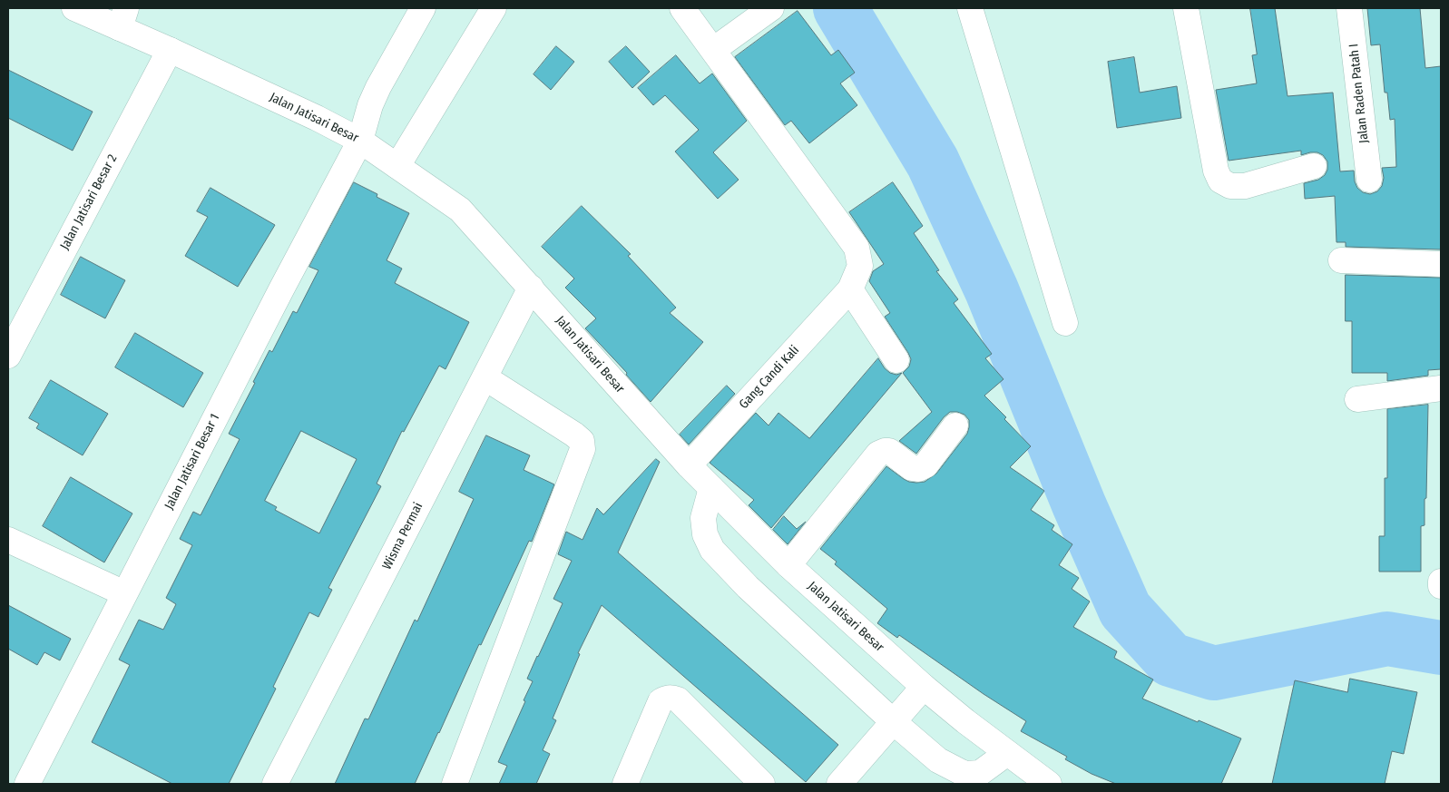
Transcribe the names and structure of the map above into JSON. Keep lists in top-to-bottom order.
{
  "streets": {
    "street": [
      "Jalan Raden Patah I",
      "Jalan Jatisari Besar",
      "Jalan Jatisari Besar 2",
      "Gang Candi Kali",
      "Jalan Jatisari Besar 1",
      "Wisma Permai"
    ]
  },
  "crossings": [
    ["Jalan Jatisari Besar", "Jalan Jatisari Besar 2"],
    ["Jalan Jatisari Besar", "Gang Candi Kali"],
    ["Jalan Jatisari Besar", "Jalan Jatisari Besar 1"],
    ["Jalan Jatisari Besar", "Wisma Permai"]
  ]
}
